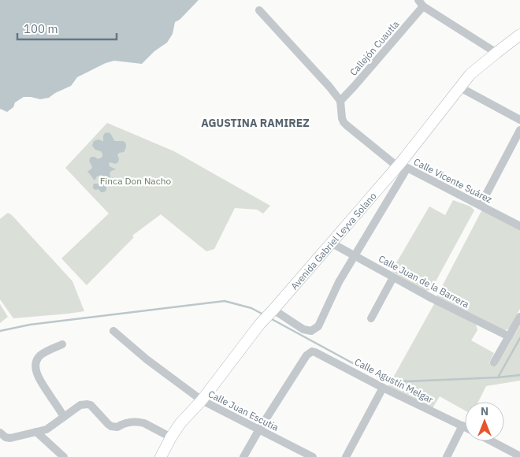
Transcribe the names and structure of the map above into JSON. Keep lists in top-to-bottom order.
{
  "streets": {
    "street": [
      "Callejón Cuautla",
      "Calle Vicente Suárez",
      "Avenida Gabriel Leyva Solano",
      "Calle Juan de la Barrera",
      "Calle Agustín Melgar",
      "Calle Juan Escutia"
    ]
  },
  "crossings": [
    ["Callejón Cuautla", "Calle Vicente Suárez"],
    ["Calle Vicente Suárez", "Avenida Gabriel Leyva Solano"],
    ["Avenida Gabriel Leyva Solano", "Calle Juan de la Barrera"],
    ["Avenida Gabriel Leyva Solano", "Calle Juan Escutia"],
    ["Calle Agustín Melgar", "Calle Juan Escutia"]
  ],
  "districts": ["AGUSTINA RAMIREZ"],
  "parks": ["Finca Don Nacho"],
  "scale_bar": "100 m",
  "north": "top"
}
